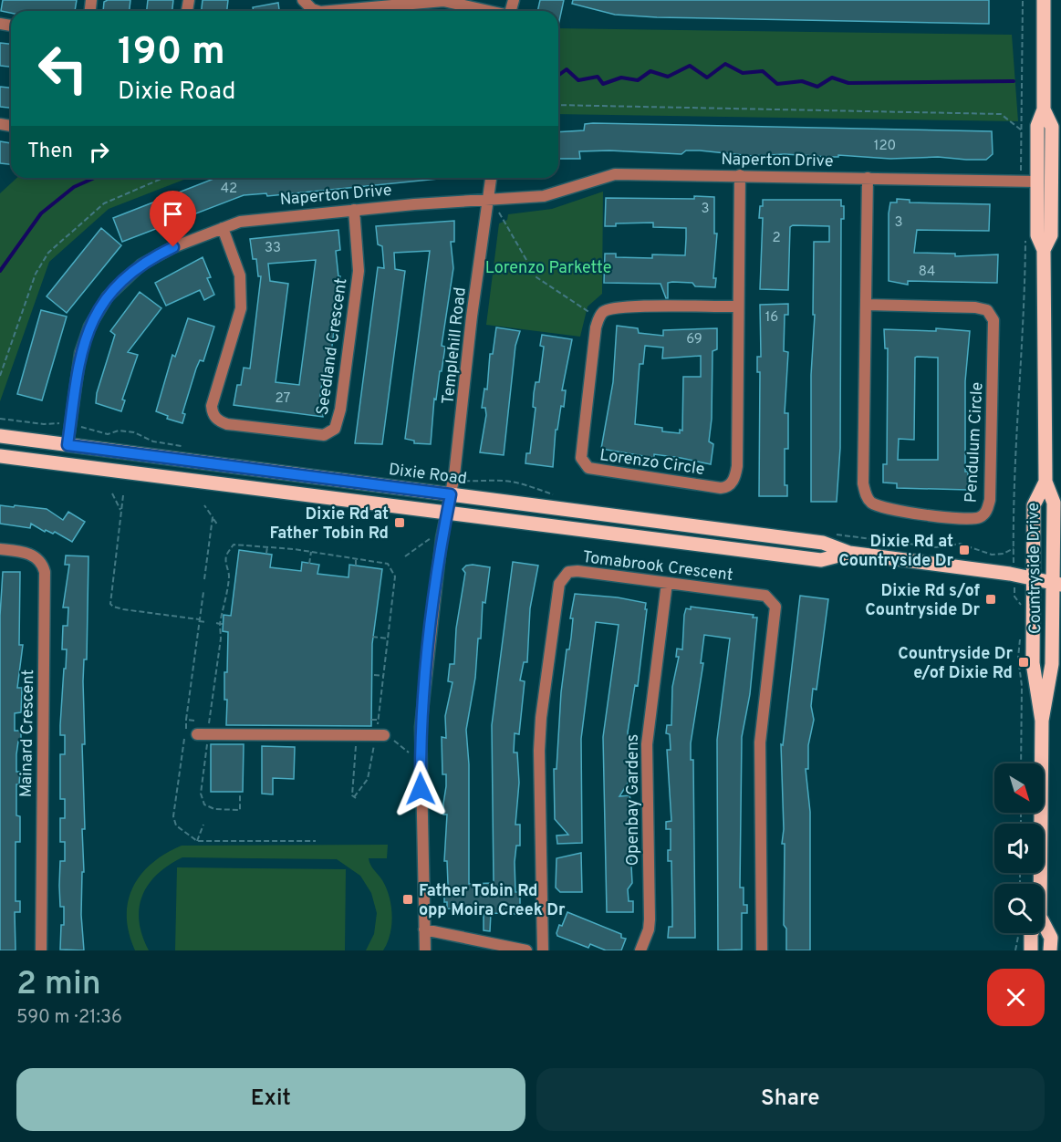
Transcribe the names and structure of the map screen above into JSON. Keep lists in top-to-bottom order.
{
  "streets": {
    "main road": ["Dixie Road", "Countryside Drive"],
    "street": [
      "Naperton Drive",
      "Templehill Road",
      "Seedland Crescent",
      "Pendulum Circle",
      "Lorenzo Circle",
      "Tomabrook Crescent",
      "Mainard Crescent",
      "Openbay Gardens"
    ]
  },
  "crossings": [
    ["Naperton Drive", "Templehill Road"],
    ["Naperton Drive", "Seedland Crescent"],
    ["Naperton Drive", "Pendulum Circle"],
    ["Naperton Drive", "Lorenzo Circle"],
    ["Naperton Drive", "Dixie Road"],
    ["Naperton Drive", "Countryside Drive"],
    ["Templehill Road", "Dixie Road"],
    ["Dixie Road", "Countryside Drive"],
    ["Tomabrook Crescent", "Openbay Gardens"]
  ],
  "parks": ["Lorenzo Parkette"],
  "places": {
    "transit": [
      "Dixie Rd at Father Tobin Rd",
      "Dixie Rd at Countryside Dr",
      "Dixie Rd s/of Countryside Dr",
      "Countryside Dr e/of Dixie Rd",
      "Father Tobin Rd opp Moira Creek Dr"
    ]
  },
  "house_numbers": [
    "120",
    "42",
    "3",
    "3",
    "2",
    "33",
    "84",
    "16",
    "69",
    "27"
  ],
  "north": "bottom right",
  "page": {
    "turn": ["190 m", "Dixie Road"],
    "then": "Then",
    "heading": ["2 min", "590 m · 21:36"],
    "buttons": ["Exit", "Share"]
  }
}
